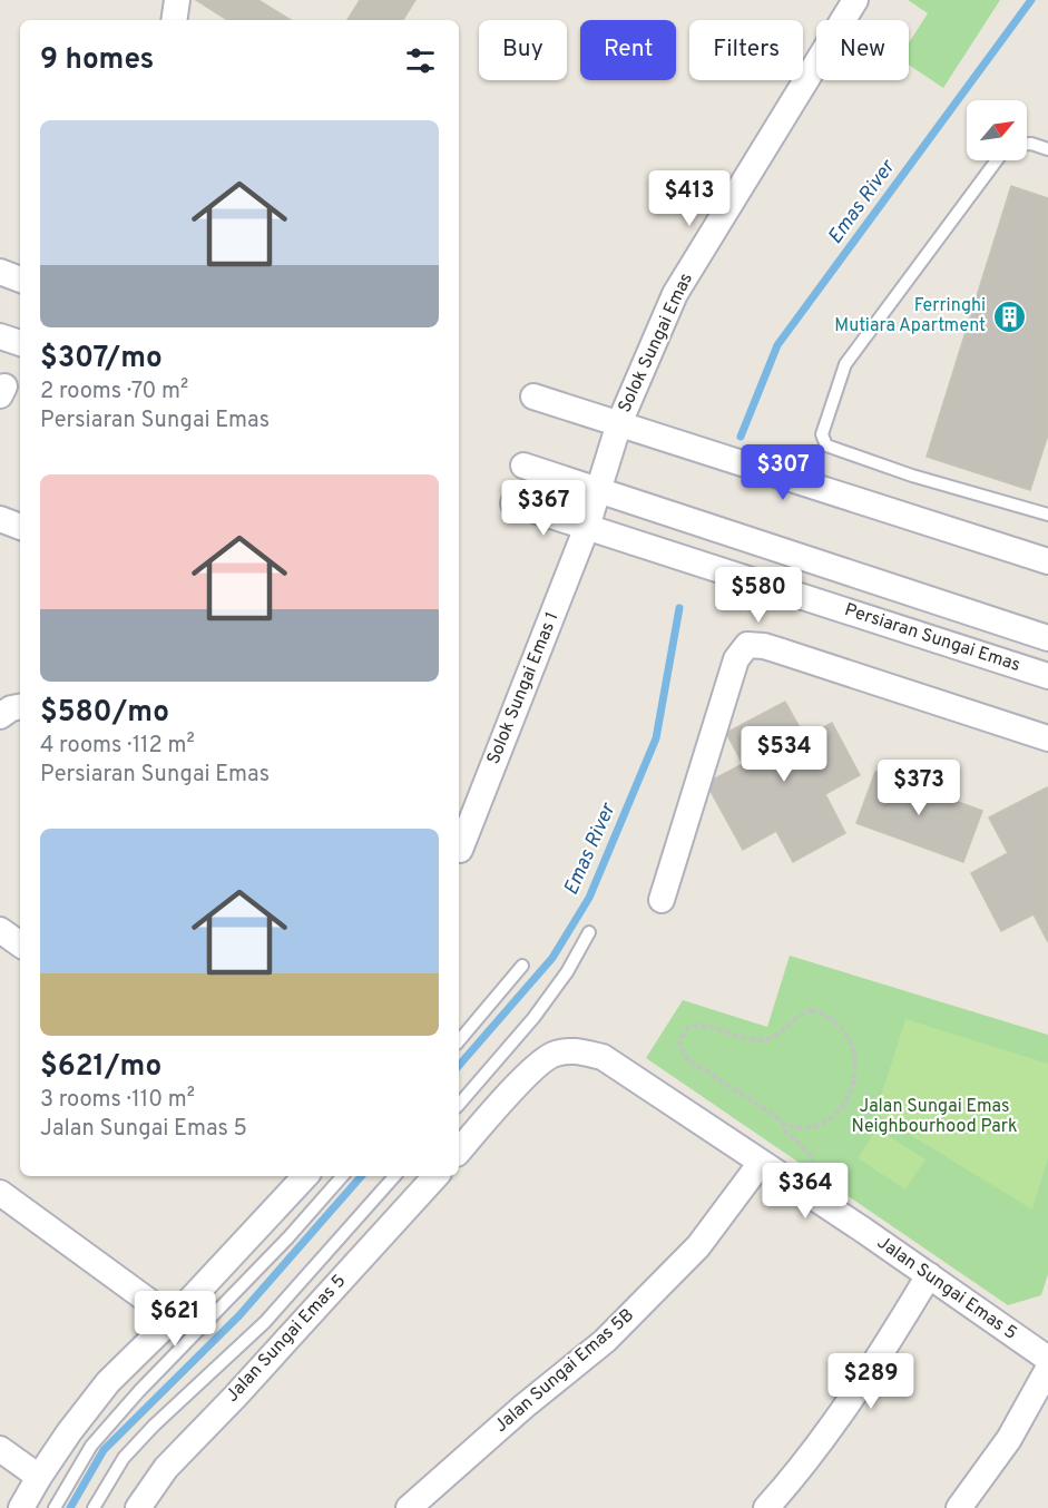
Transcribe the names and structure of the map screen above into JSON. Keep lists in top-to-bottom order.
{
  "streets": {
    "street": [
      "Solok Sungai Emas",
      "Persiaran Sungai Emas",
      "Solok Sungai Emas 1",
      "Jalan Sungai Emas 5",
      "Jalan Sungai Emas 5B"
    ]
  },
  "crossings": [
    ["Solok Sungai Emas", "Persiaran Sungai Emas"],
    ["Solok Sungai Emas", "Solok Sungai Emas 1"],
    ["Persiaran Sungai Emas", "Solok Sungai Emas 1"],
    ["Jalan Sungai Emas 5", "Jalan Sungai Emas 5B"]
  ],
  "water": ["Emas River"],
  "parks": ["Jalan Sungai Emas Neighbourhood Park"],
  "places": {
    "building": ["Ferringhi Mutiara Apartment"]
  },
  "north": "top right",
  "page": {
    "chip": [
      "Buy",
      "Rent",
      "Filters",
      "New"
    ],
    "heading": "9 homes",
    "list": [
      {
        "name": "$307/mo",
        "note": "2 rooms · 70 m² · Persiaran Sungai Emas"
      },
      {
        "name": "$580/mo",
        "note": "4 rooms · 112 m² · Persiaran Sungai Emas"
      },
      {
        "name": "$621/mo",
        "note": "3 rooms · 110 m² · Jalan Sungai Emas 5"
      }
    ],
    "price": [
      "$413",
      "$307",
      "$367",
      "$580",
      "$534",
      "$373",
      "$364",
      "$621",
      "$289"
    ]
  }
}
